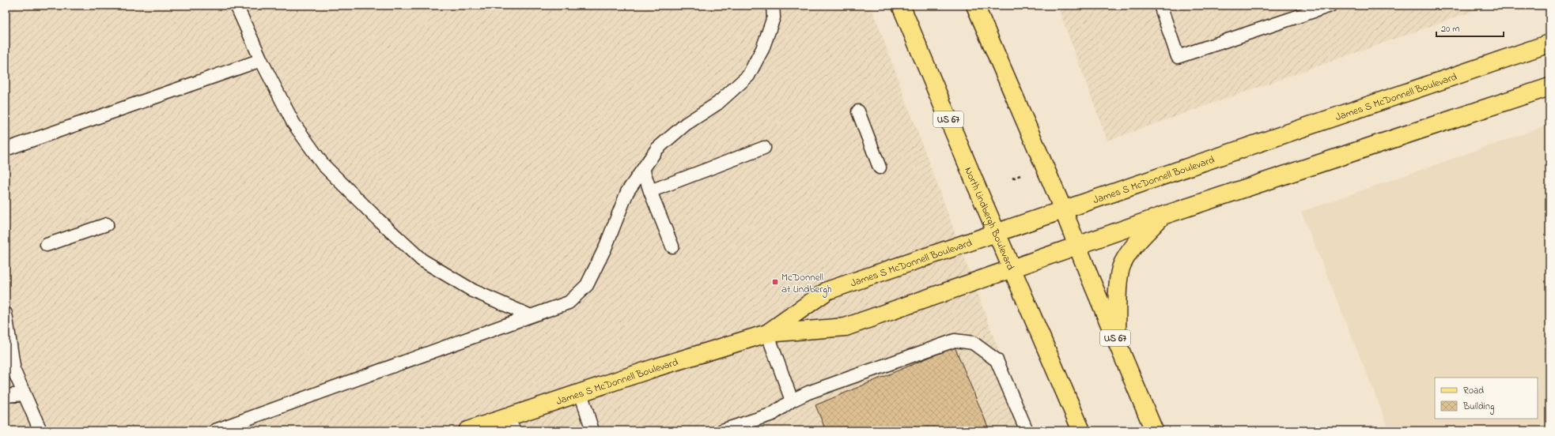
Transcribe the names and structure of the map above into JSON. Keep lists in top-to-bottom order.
{
  "streets": {
    "main road": ["James S McDonnell Boulevard", "US 67", "North Lindbergh Boulevard"]
  },
  "crossings": [
    ["James S McDonnell Boulevard", "US 67"],
    ["James S McDonnell Boulevard", "North Lindbergh Boulevard"]
  ],
  "places": {
    "transit": ["McDonnell at Lindbergh"]
  },
  "legend": ["Road", "Building"],
  "scale_bar": "20 m"
}
